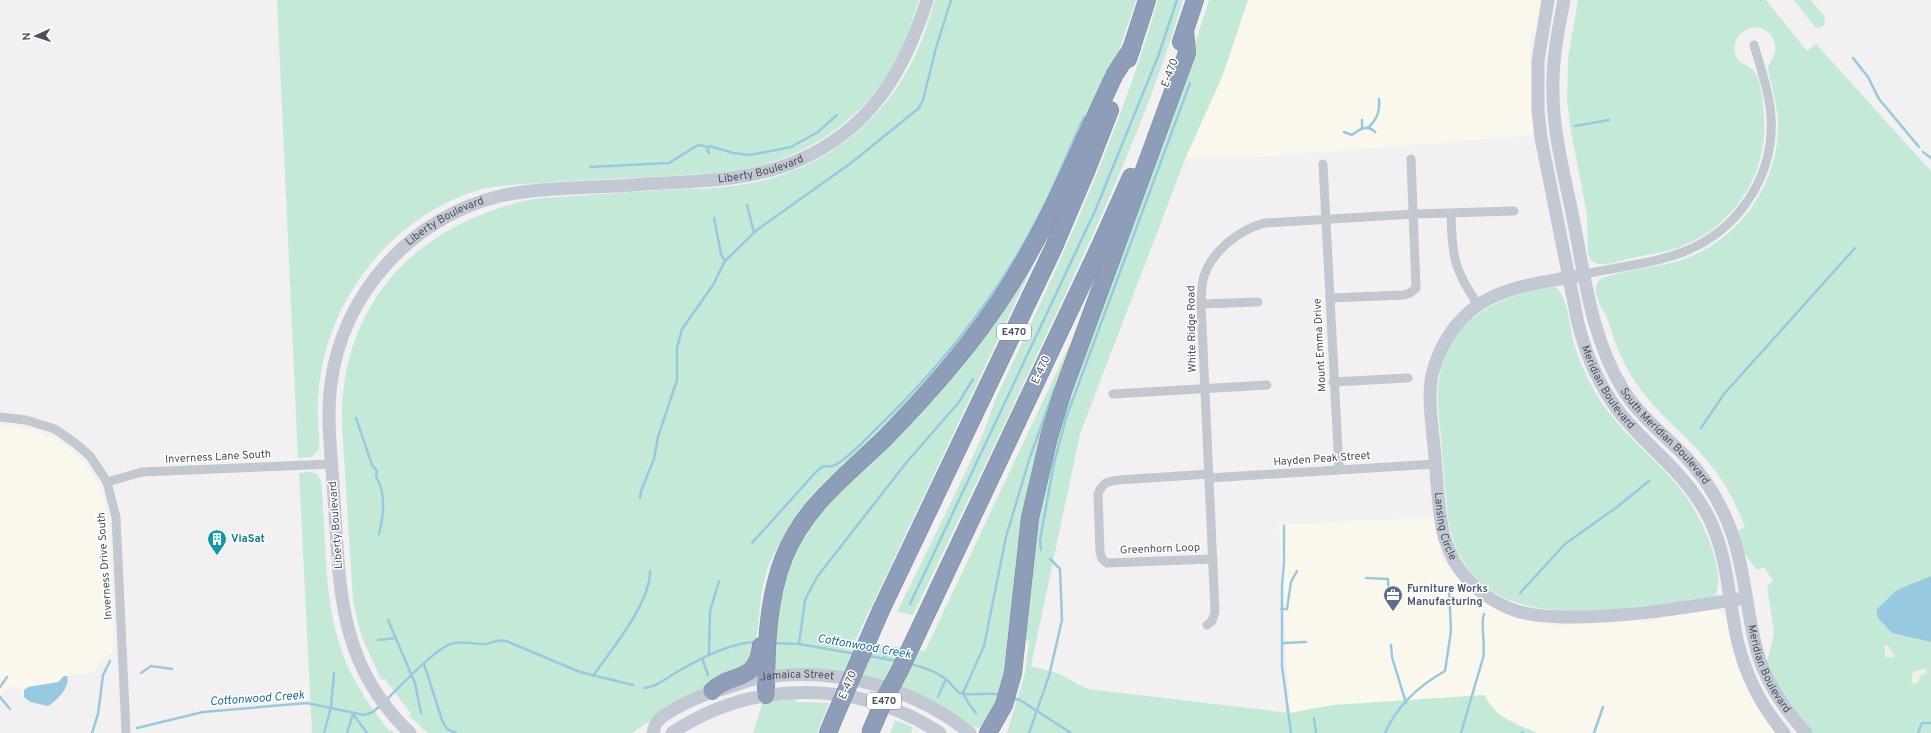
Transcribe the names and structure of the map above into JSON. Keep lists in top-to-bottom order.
{
  "streets": {
    "highway": ["E-470", "E470"],
    "main road": [
      "Liberty Boulevard",
      "Meridian Boulevard",
      "South Meridian Boulevard",
      "Lansing Circle",
      "Jamaica Street"
    ],
    "street": [
      "White Ridge Road",
      "Mount Emma Drive",
      "Inverness Lane South",
      "Hayden Peak Street",
      "Greenhorn Loop",
      "Inverness Drive South"
    ]
  },
  "crossings": [
    ["Liberty Boulevard", "Inverness Lane South"],
    ["White Ridge Road", "Mount Emma Drive"],
    ["White Ridge Road", "Hayden Peak Street"],
    ["White Ridge Road", "Greenhorn Loop"],
    ["Mount Emma Drive", "Hayden Peak Street"],
    ["Meridian Boulevard", "South Meridian Boulevard"],
    ["Meridian Boulevard", "Lansing Circle"],
    ["South Meridian Boulevard", "Lansing Circle"],
    ["Inverness Lane South", "Inverness Drive South"],
    ["Hayden Peak Street", "Lansing Circle"],
    ["Hayden Peak Street", "Greenhorn Loop"]
  ],
  "water": ["Cottonwood Creek"],
  "places": {
    "building": ["ViaSat"],
    "office": ["Furniture Works Manufacturing"]
  },
  "north": "left"
}
